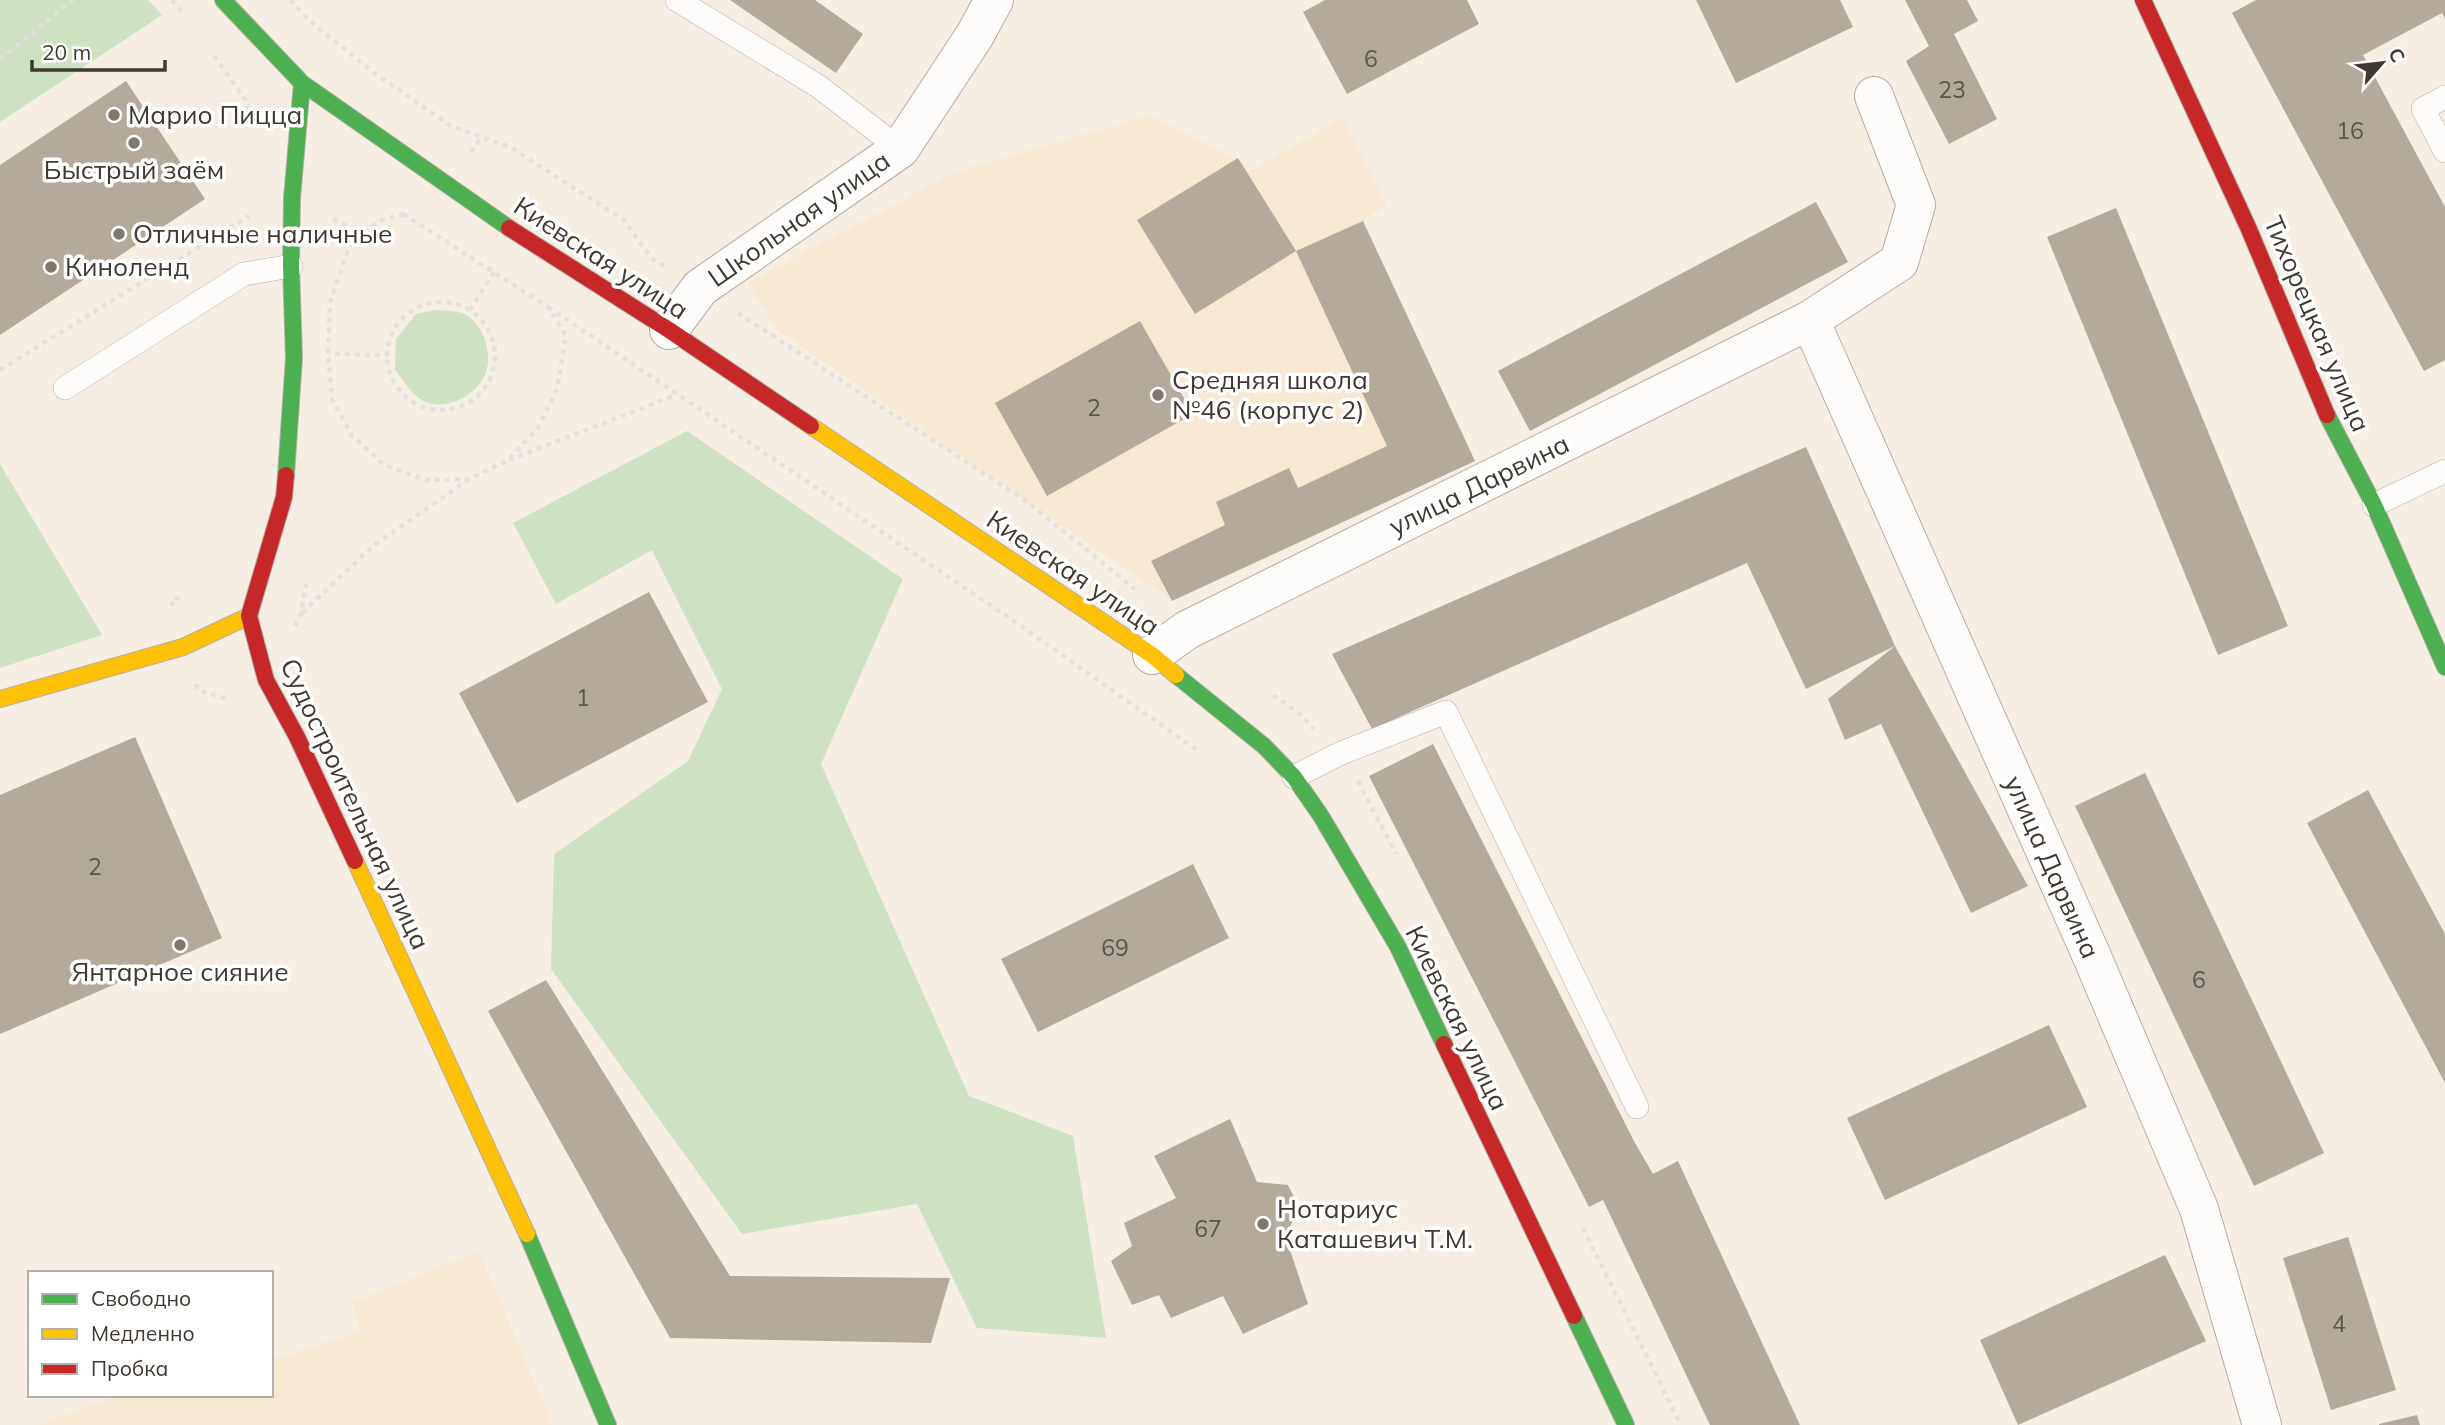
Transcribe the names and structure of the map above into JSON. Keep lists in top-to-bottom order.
{
  "streets": {
    "main road": ["Киевская улица", "Тихорецкая улица", "Судостроительная улица"],
    "street": ["Школьная улица", "улица Дарвина"]
  },
  "crossings": [
    ["Школьная улица", "Киевская улица"],
    ["Киевская улица", "улица Дарвина"]
  ],
  "places": [
    "Марио Пицца",
    "Быстрый заём",
    "Отличные наличные",
    "Киноленд",
    "Средняя школа №46 (корпус 2)",
    "Янтарное сияние",
    "Нотариус Каташевич Т.М."
  ],
  "house_numbers": [
    "6",
    "23",
    "16",
    "2",
    "1",
    "2",
    "69",
    "6",
    "67",
    "4"
  ],
  "legend": ["Свободно", "Медленно", "Пробка"],
  "scale_bar": "20 m",
  "north": "top right"
}
